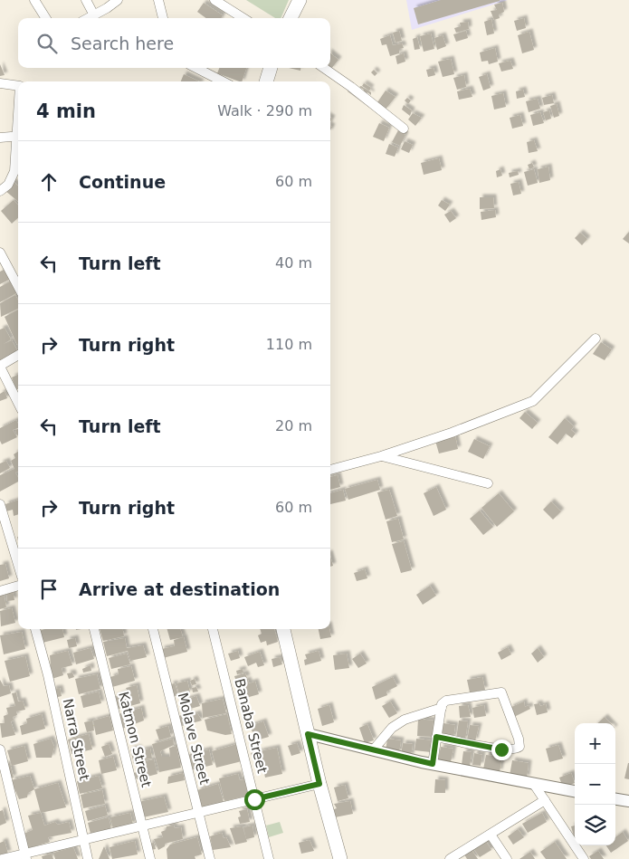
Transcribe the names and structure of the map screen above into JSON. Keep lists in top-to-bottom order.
{
  "streets": {
    "street": [
      "Banaba Street",
      "Molave Street",
      "Narra Street",
      "Katmon Street"
    ]
  },
  "page": {
    "search": "Search here",
    "heading": ["4 min", "Walk · 290 m"],
    "list": [
      ["Continue", "60 m"],
      ["Turn left", "40 m"],
      ["Turn right", "110 m"],
      ["Turn left", "20 m"],
      ["Turn right", "60 m"],
      "Arrive at destination"
    ],
    "map_buttons": ["+", "−"]
  }
}
